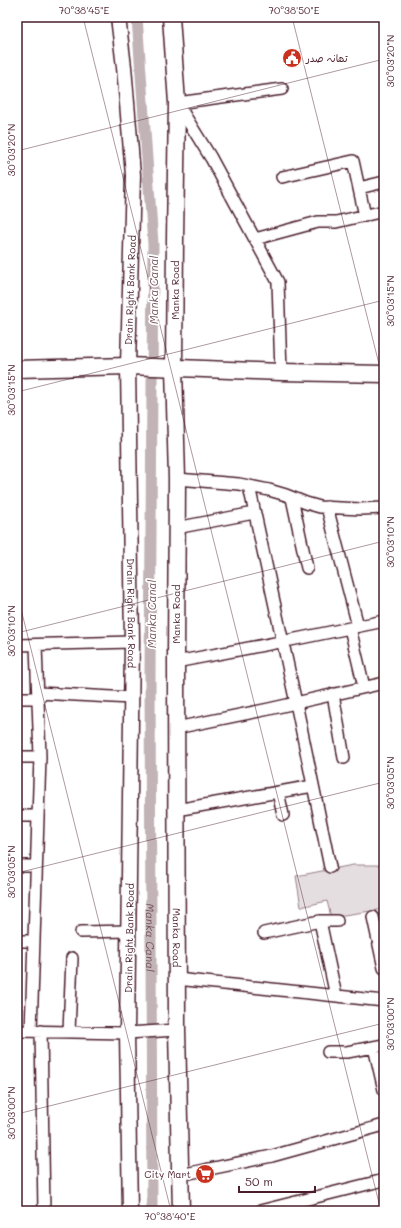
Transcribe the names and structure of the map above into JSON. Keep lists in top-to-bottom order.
{
  "streets": {
    "main road": ["Manka Road"],
    "street": ["Drain Right Bank Road"]
  },
  "water": ["Manka Canal"],
  "places": {
    "public building": ["تھانہ صدر"],
    "supermarket": ["City Mart"]
  },
  "scale_bar": "50 m",
  "coordinates": [
    "70°38'45\"E",
    "70°38'50\"E",
    "30°03'20\"N",
    "30°03'15\"N",
    "30°03'10\"N",
    "30°03'05\"N",
    "30°03'00\"N",
    "70°38'40\"E"
  ]
}
